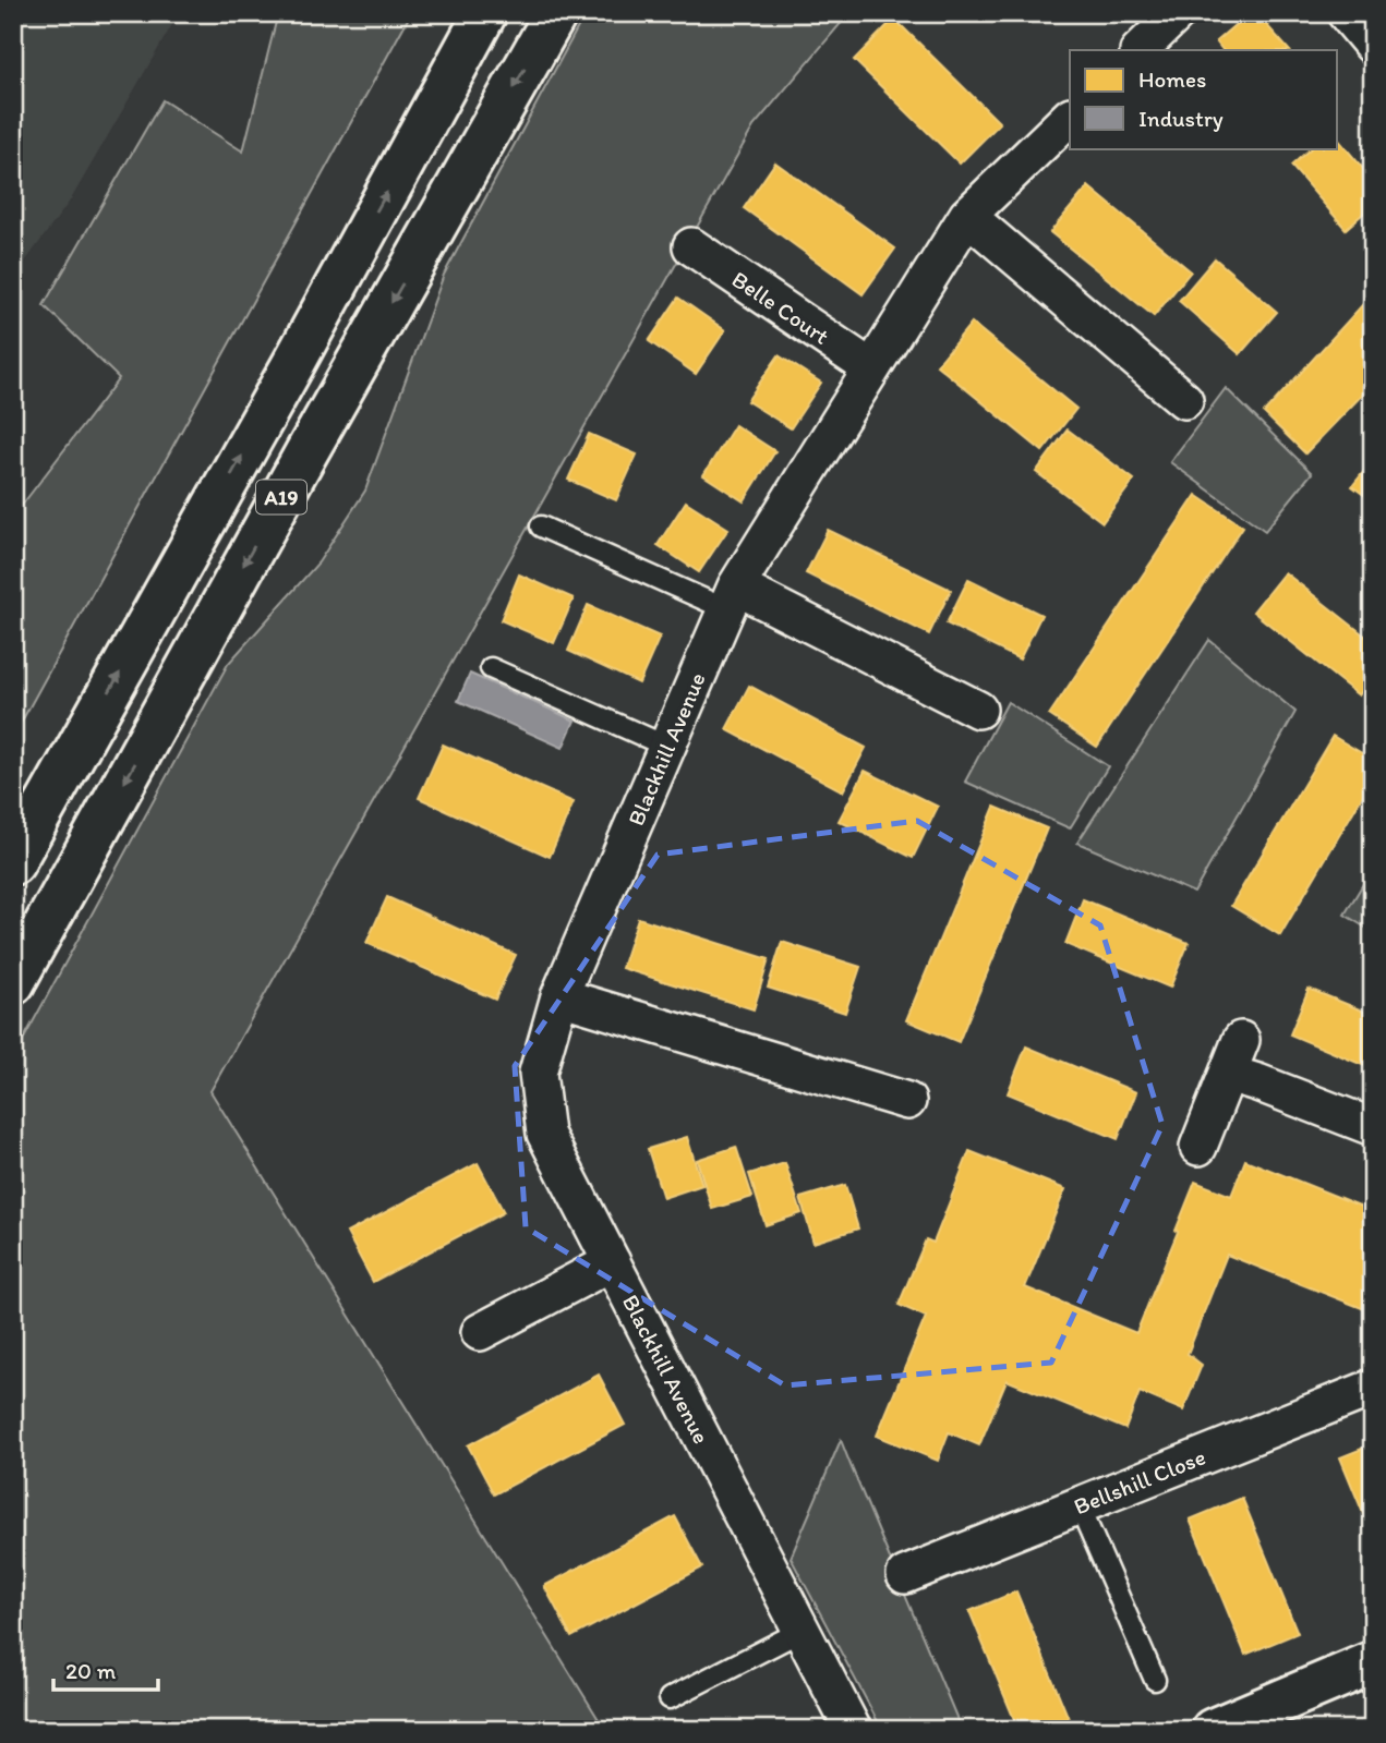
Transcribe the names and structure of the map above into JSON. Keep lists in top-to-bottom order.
{
  "streets": {
    "main road": ["A19"],
    "street": ["Belle Court", "Blackhill Avenue", "Bellshill Close"]
  },
  "crossings": [
    ["Belle Court", "Blackhill Avenue"]
  ],
  "legend": ["Homes", "Industry"],
  "scale_bar": "20 m"
}
